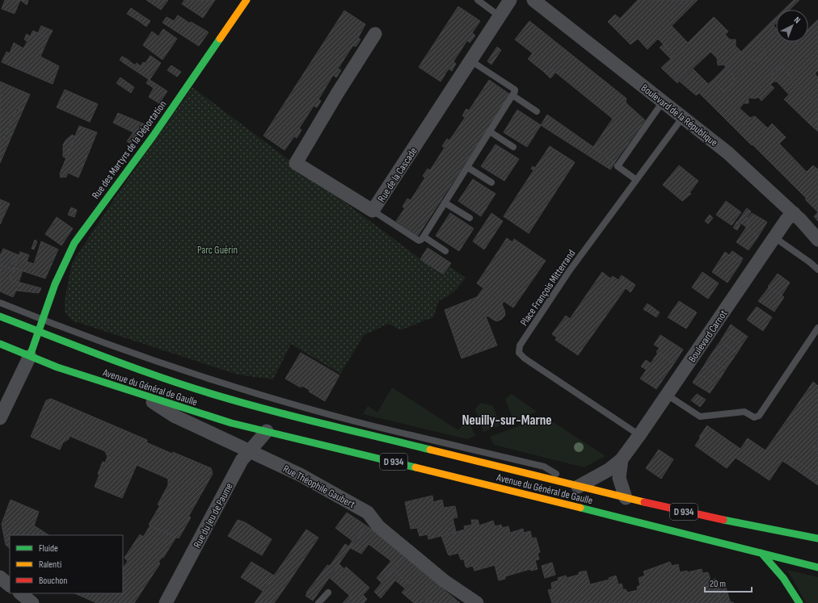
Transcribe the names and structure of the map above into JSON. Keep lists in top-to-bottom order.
{
  "streets": {
    "main road": ["Rue des Martyrs de la Déportation", "Avenue du Général de Gaulle", "D 934"],
    "street": [
      "Boulevard de la République",
      "Rue de la Cascade",
      "Boulevard Carnot",
      "Rue Théophile Gaubert",
      "Rue du Jeu de Paume"
    ],
    "lane": ["Place François Mitterrand"]
  },
  "crossings": [
    ["Boulevard de la République", "Place François Mitterrand"],
    ["Boulevard de la République", "Boulevard Carnot"],
    ["Rue des Martyrs de la Déportation", "Avenue du Général de Gaulle"],
    ["Rue des Martyrs de la Déportation", "D 934"],
    ["Place François Mitterrand", "Boulevard Carnot"],
    ["Boulevard Carnot", "Avenue du Général de Gaulle"],
    ["Avenue du Général de Gaulle", "D 934"],
    ["Avenue du Général de Gaulle", "Rue Théophile Gaubert"],
    ["Avenue du Général de Gaulle", "Rue du Jeu de Paume"],
    ["Rue Théophile Gaubert", "Rue du Jeu de Paume"]
  ],
  "districts": ["Neuilly-sur-Marne"],
  "parks": ["Parc Guérin"],
  "legend": ["Fluide", "Ralenti", "Bouchon"],
  "scale_bar": "20 m",
  "north": "top right"
}
